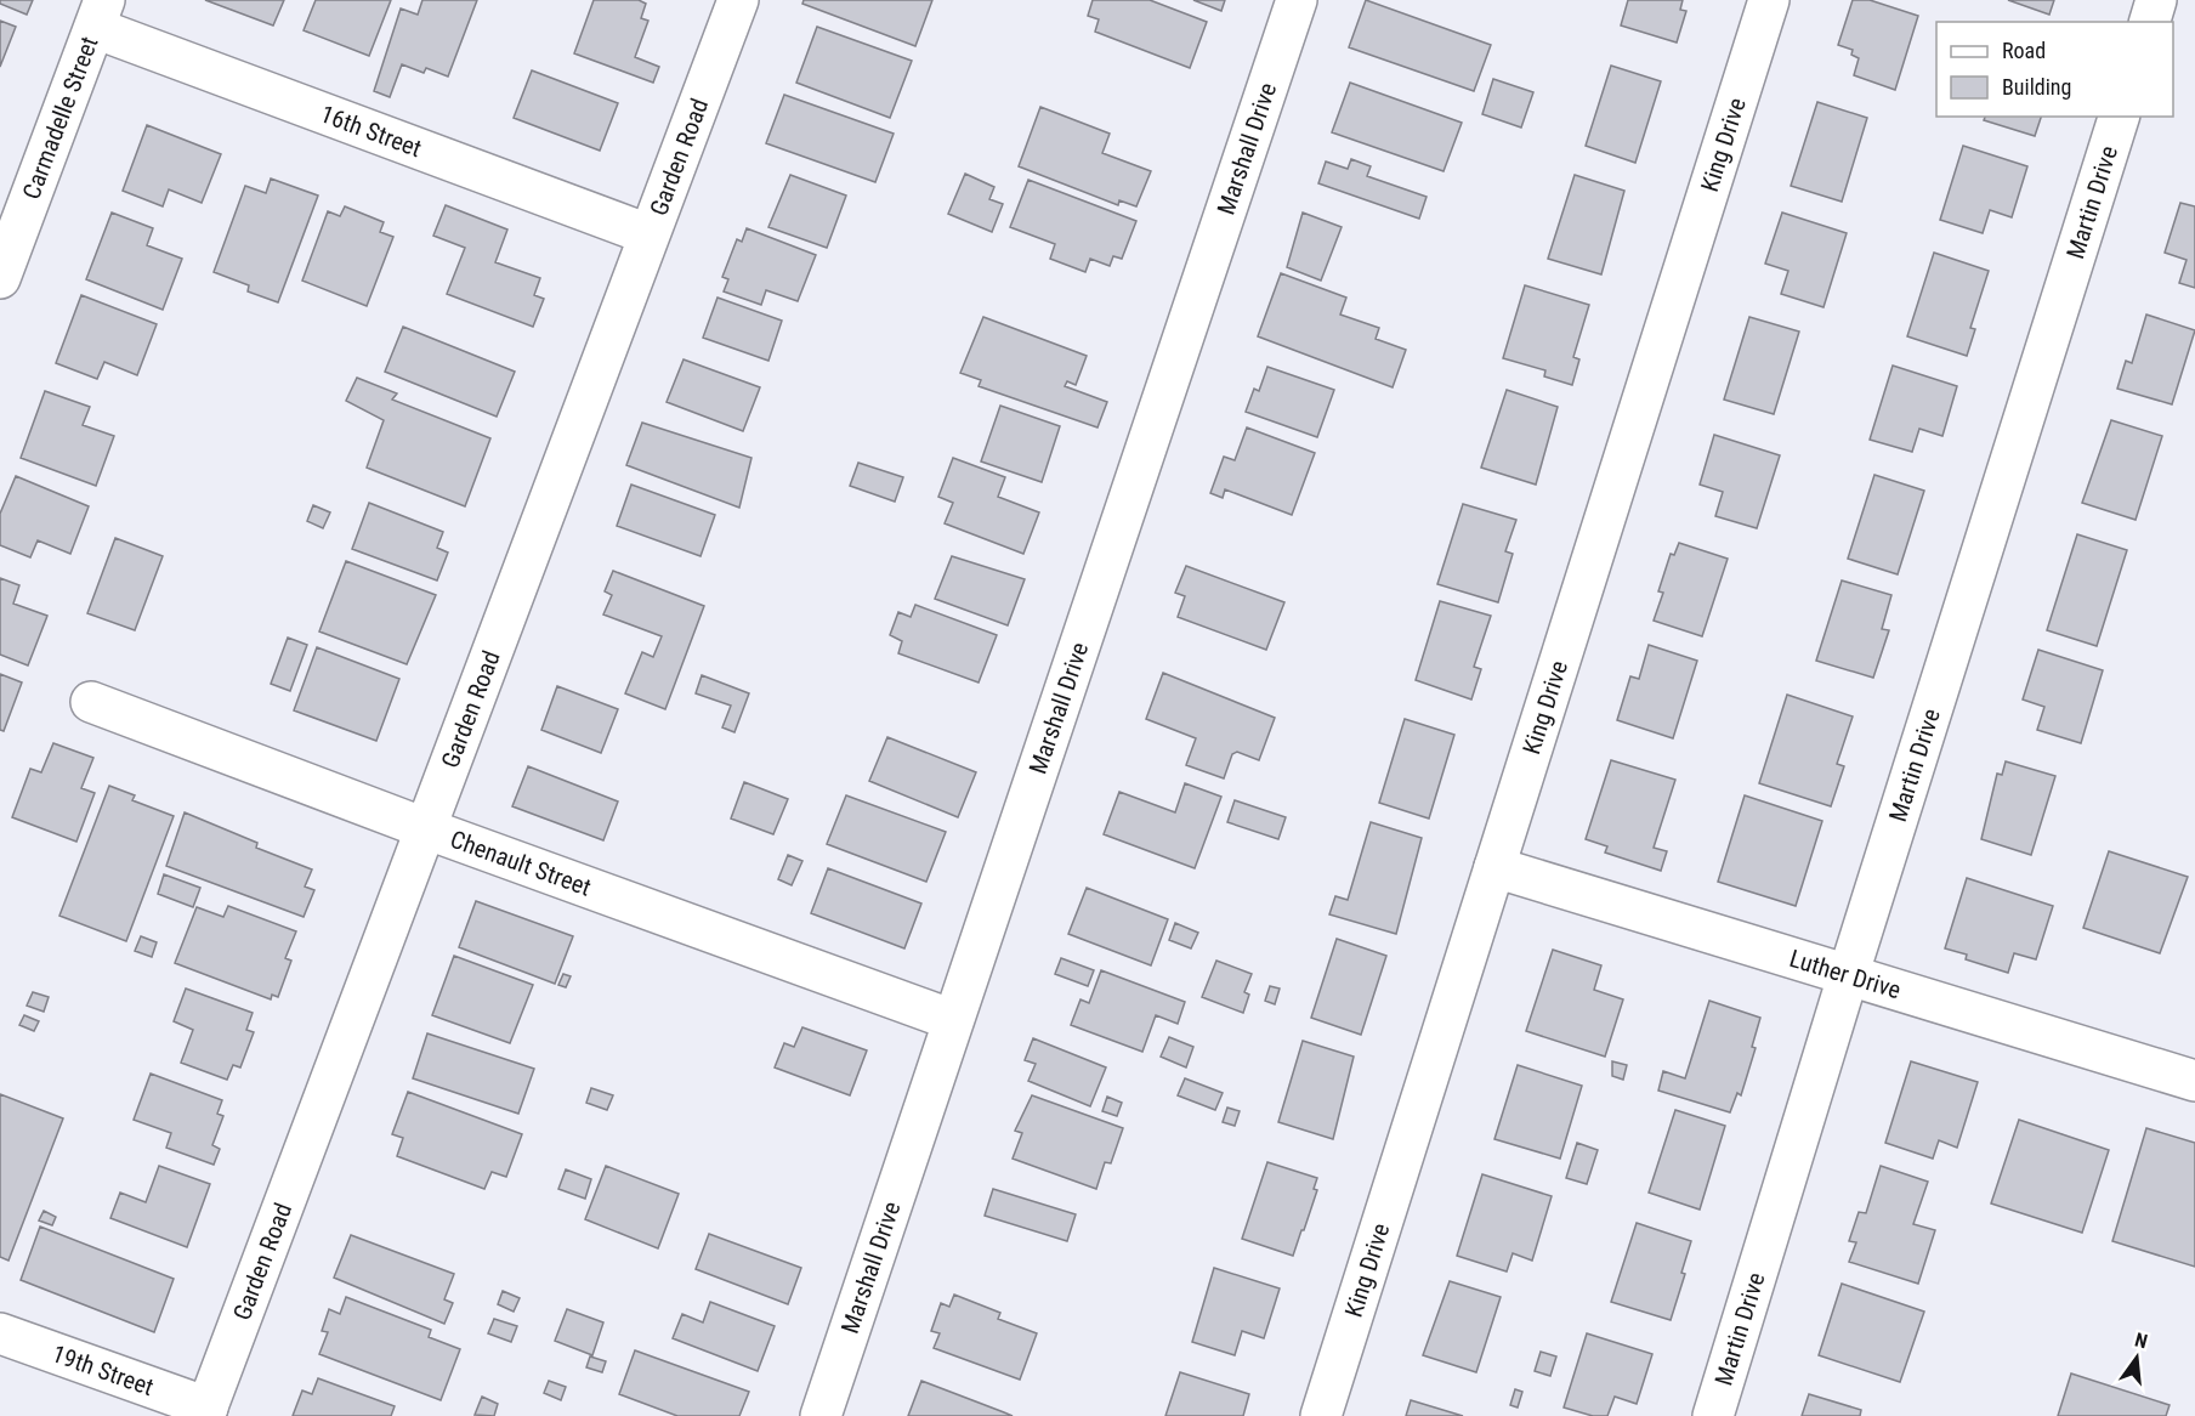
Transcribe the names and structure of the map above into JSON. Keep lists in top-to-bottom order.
{
  "streets": {
    "street": [
      "Carmadelle Street",
      "16th Street",
      "King Drive",
      "Marshall Drive",
      "Garden Road",
      "Martin Drive",
      "Chenault Street",
      "Luther Drive",
      "19th Street"
    ]
  },
  "crossings": [
    ["Carmadelle Street", "16th Street"],
    ["16th Street", "Garden Road"],
    ["King Drive", "Luther Drive"],
    ["Marshall Drive", "Chenault Street"],
    ["Garden Road", "Chenault Street"],
    ["Garden Road", "19th Street"],
    ["Martin Drive", "Luther Drive"]
  ],
  "legend": ["Road", "Building"],
  "north": "top"
}
